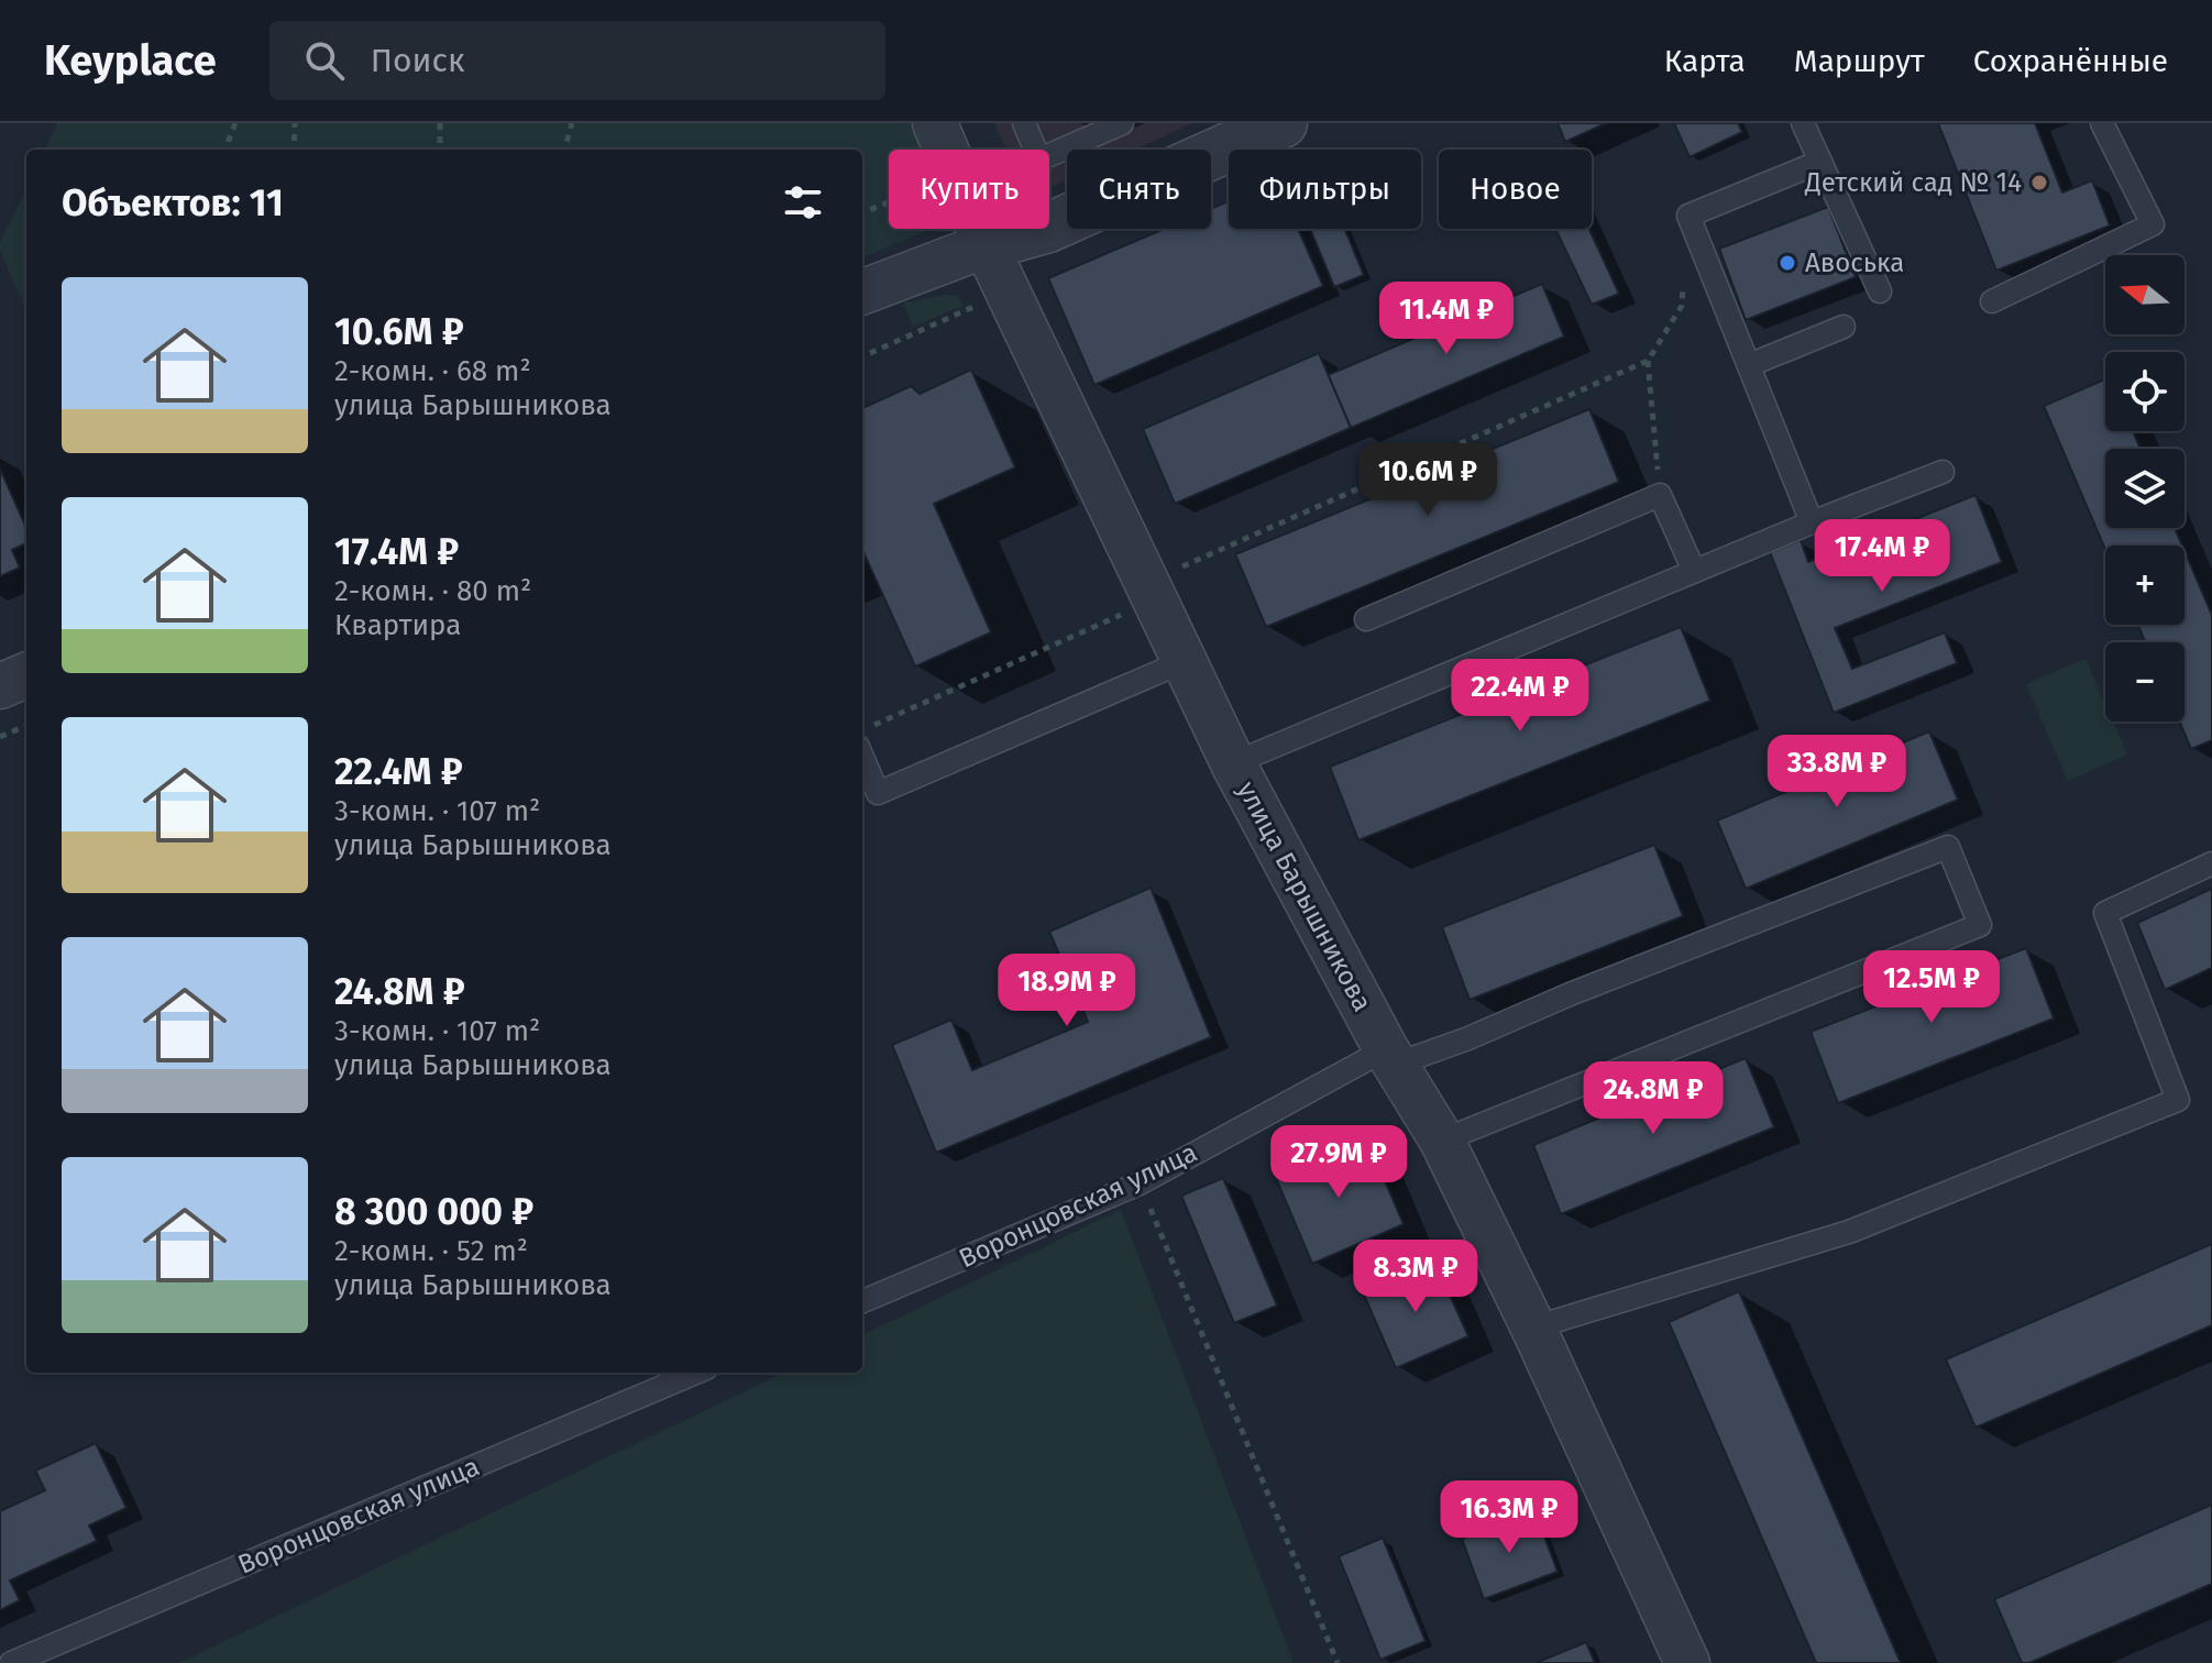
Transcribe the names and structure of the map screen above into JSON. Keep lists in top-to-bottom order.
{
  "streets": {
    "street": ["улица Барышникова"],
    "lane": ["Воронцовская улица"]
  },
  "crossings": [
    ["улица Барышникова", "Воронцовская улица"]
  ],
  "places": ["Детский сад № 14", "Авоська"],
  "north": "left",
  "page": {
    "header": "Keyplace",
    "search": "Поиск",
    "nav": ["Карта", "Маршрут", "Сохранённые"],
    "chip": [
      "Купить",
      "Снять",
      "Фильтры",
      "Новое"
    ],
    "heading": "Объектов: 11",
    "map_buttons": ["+", "−"],
    "list": [
      {
        "name": "10.6M ₽",
        "note": "2-комн. · 68 m² · улица Барышникова"
      },
      {
        "name": "17.4M ₽",
        "note": "2-комн. · 80 m² · Квартира"
      },
      {
        "name": "22.4M ₽",
        "note": "3-комн. · 107 m² · улица Барышникова"
      },
      {
        "name": "24.8M ₽",
        "note": "3-комн. · 107 m² · улица Барышникова"
      },
      {
        "name": "8 300 000 ₽",
        "note": "2-комн. · 52 m² · улица Барышникова"
      }
    ],
    "price": [
      "11.4M ₽",
      "10.6M ₽",
      "17.4M ₽",
      "22.4M ₽",
      "33.8M ₽",
      "12.5M ₽",
      "18.9M ₽",
      "24.8M ₽",
      "27.9M ₽",
      "8.3M ₽",
      "16.3M ₽"
    ]
  }
}
